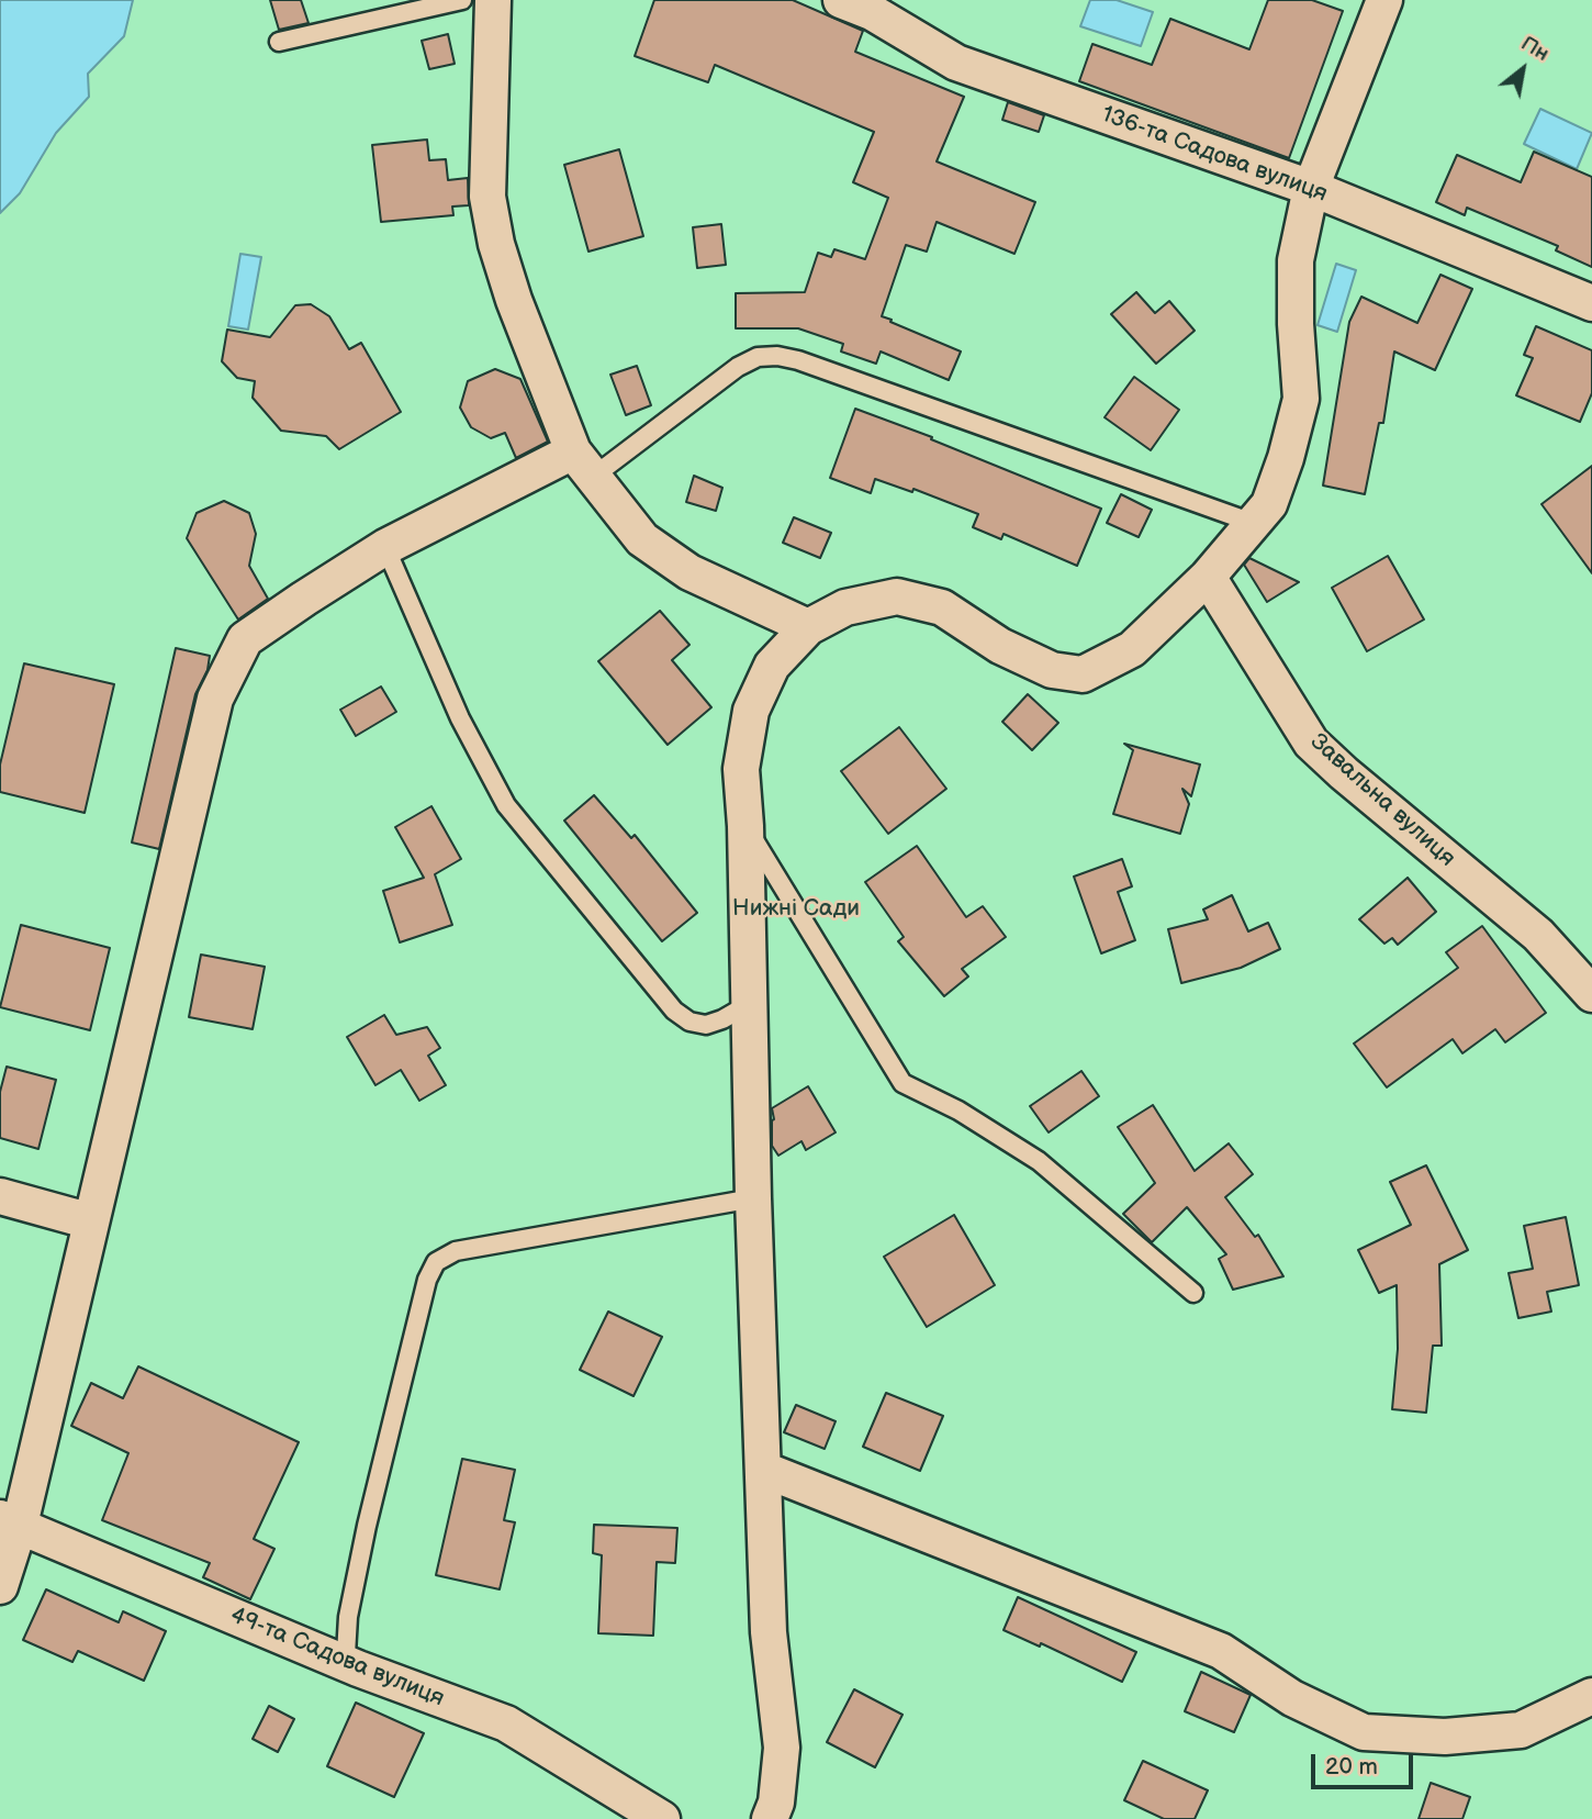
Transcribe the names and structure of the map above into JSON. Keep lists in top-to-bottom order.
{
  "streets": {
    "street": ["136-та Садова вулиця", "Завальна вулиця", "49-та Садова вулиця"]
  },
  "parks": ["Нижні Сади"],
  "scale_bar": "20 m",
  "north": "top right"
}
